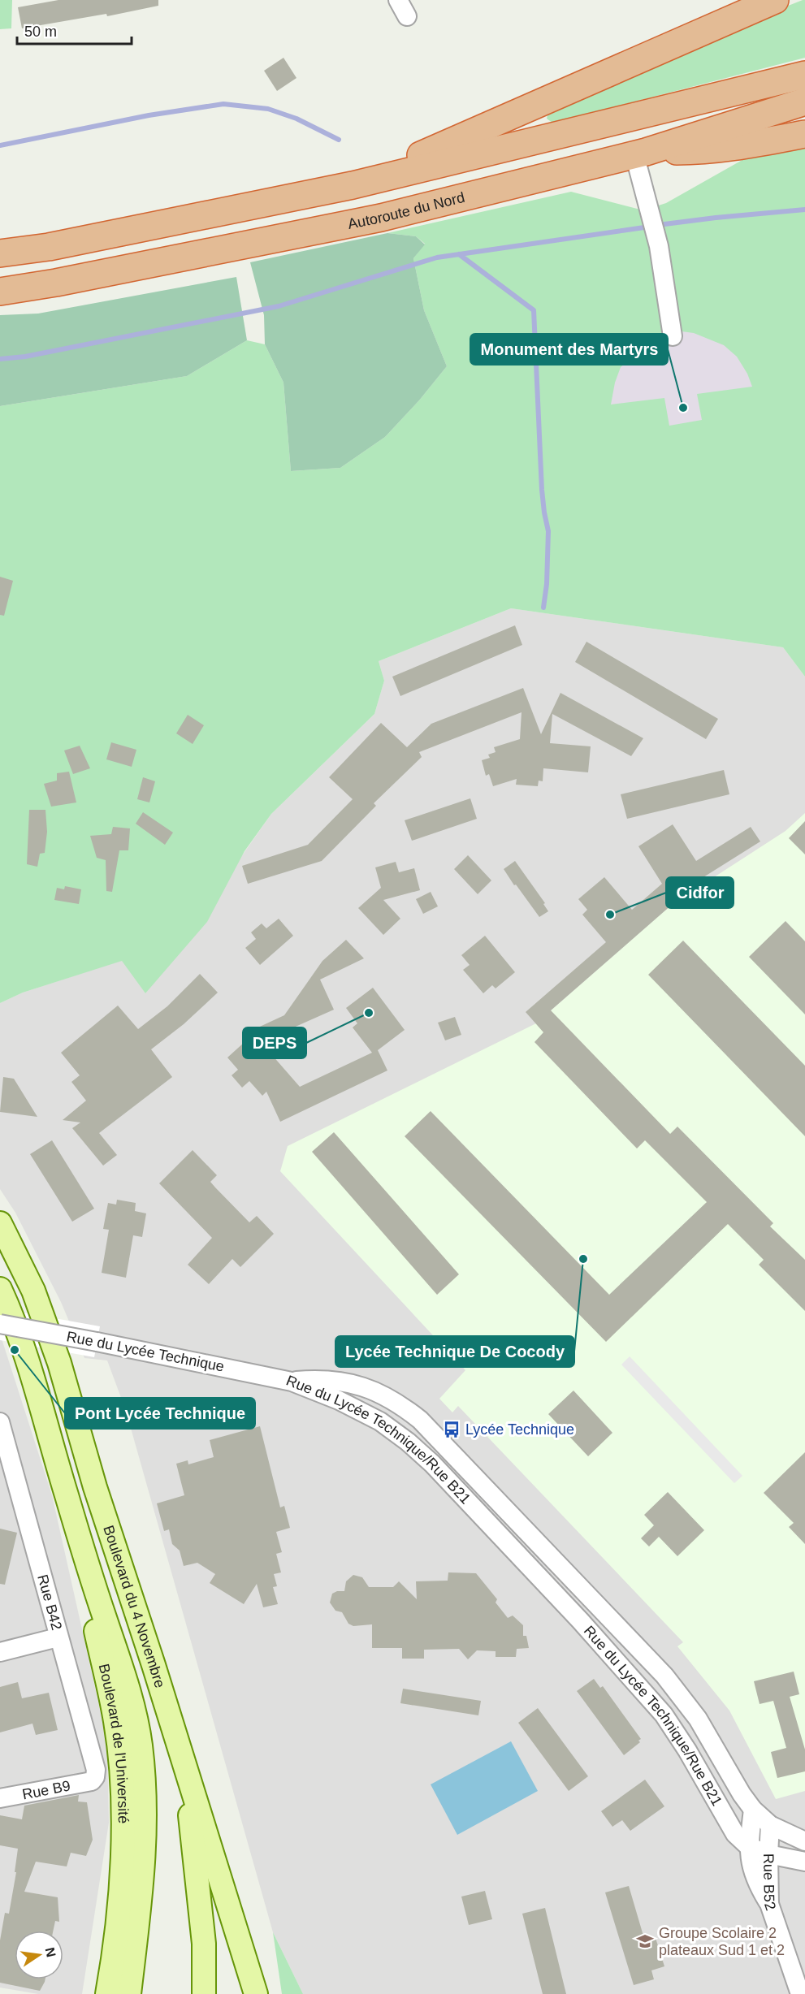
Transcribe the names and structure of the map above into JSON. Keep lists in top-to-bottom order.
{
  "streets": {
    "highway": ["Autoroute du Nord"],
    "main road": ["Boulevard du 4 Novembre", "Boulevard de l'Université"],
    "street": [
      "Rue du Lycée Technique",
      "Rue du Lycée Technique/Rue B21",
      "Rue B42",
      "Rue B9",
      "Rue B52"
    ]
  },
  "crossings": [
    ["Rue du Lycée Technique", "Rue du Lycée Technique/Rue B21"],
    ["Rue du Lycée Technique/Rue B21", "Rue B52"],
    ["Rue B42", "Rue B9"],
    ["Boulevard du 4 Novembre", "Boulevard de l'Université"]
  ],
  "places": {
    "other": [
      "Monument des Martyrs",
      "Cidfor",
      "DEPS",
      "Lycée Technique De Cocody",
      "Pont Lycée Technique"
    ],
    "bus stop": ["Lycée Technique"],
    "school or university": ["Groupe Scolaire 2 plateaux Sud 1 et 2"]
  },
  "scale_bar": "50 m",
  "north": "right"
}
